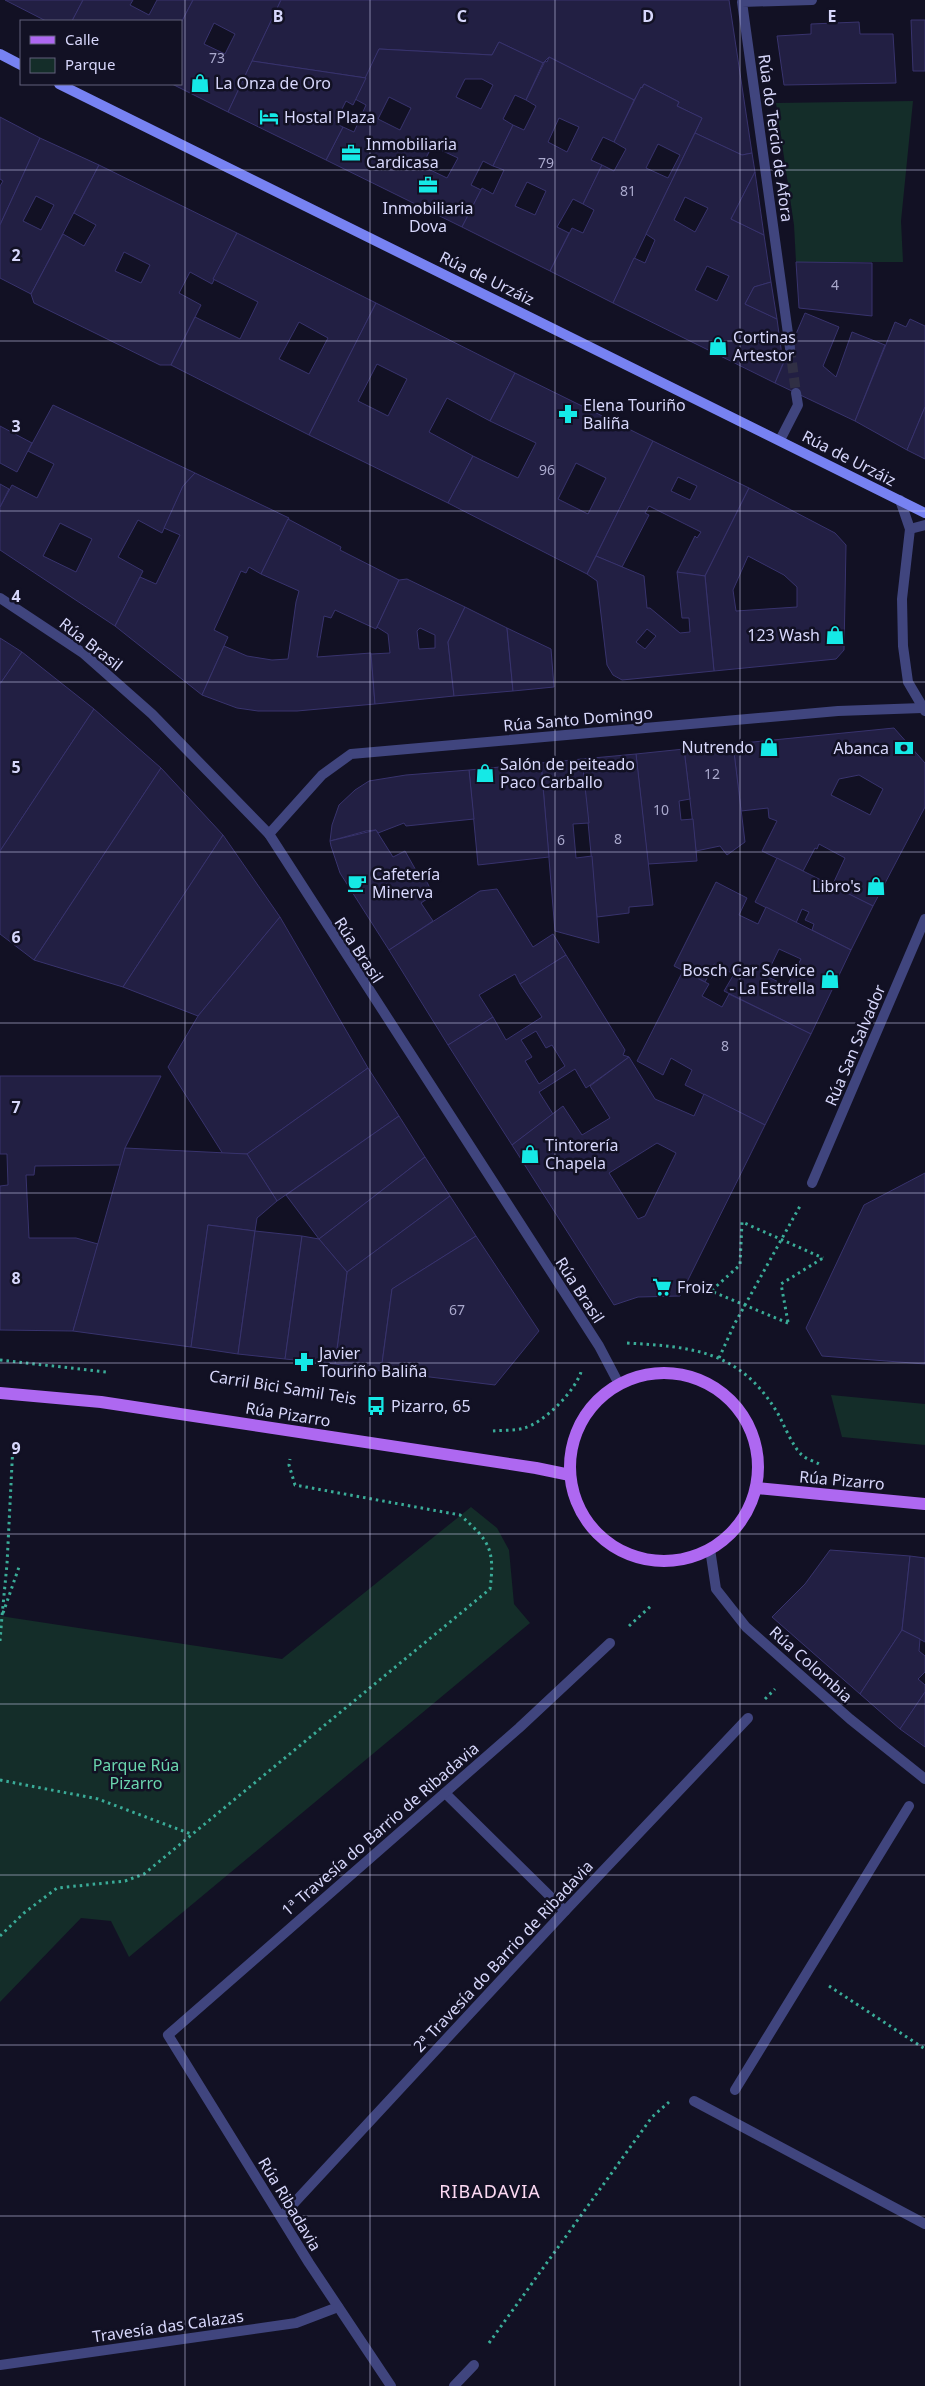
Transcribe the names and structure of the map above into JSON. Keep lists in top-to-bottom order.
{
  "streets": {
    "main road": ["Rúa de Urzáiz", "Rúa Pizarro"],
    "street": [
      "Rúa do Tercio de Afora",
      "Rúa Brasil",
      "Rúa Santo Domingo",
      "Rúa San Salvador",
      "Rúa Colombia",
      "1ª Travesía do Barrio de Ribadavia",
      "2ª Travesía do Barrio de Ribadavia",
      "Rúa Ribadavia",
      "Travesía das Calazas"
    ]
  },
  "crossings": [
    ["Rúa Brasil", "Rúa Santo Domingo"],
    ["1ª Travesía do Barrio de Ribadavia", "Rúa Ribadavia"],
    ["2ª Travesía do Barrio de Ribadavia", "Rúa Ribadavia"],
    ["Rúa Ribadavia", "Travesía das Calazas"]
  ],
  "districts": ["RIBADAVIA"],
  "parks": ["Parque Rúa Pizarro"],
  "places": {
    "shop": [
      "La Onza de Oro",
      "Cortinas Artestor",
      "123 Wash",
      "Nutrendo",
      "Salón de peiteado Paco Carballo",
      "Libro's",
      "Bosch Car Service - La Estrella",
      "Tintorería Chapela"
    ],
    "hotel": ["Hostal Plaza"],
    "office": ["Inmobiliaria Cardicasa", "Inmobiliaria Dova"],
    "pharmacy": ["Elena Touriño Baliña", "Javier Touriño Baliña"],
    "bank": ["Abanca"],
    "cafe": ["Cafetería Minerva"],
    "supermarket": ["Froiz"],
    "bus stop": ["Pizarro, 65"]
  },
  "house_numbers": [
    "73",
    "79",
    "81",
    "4",
    "96",
    "12",
    "10",
    "8",
    "6",
    "8",
    "67"
  ],
  "legend": ["Calle", "Parque"],
  "grid": {
    "columns": [
      "B",
      "C",
      "D",
      "E"
    ],
    "rows": [
      "2",
      "3",
      "4",
      "5",
      "6",
      "7",
      "8",
      "9"
    ]
  }
}
